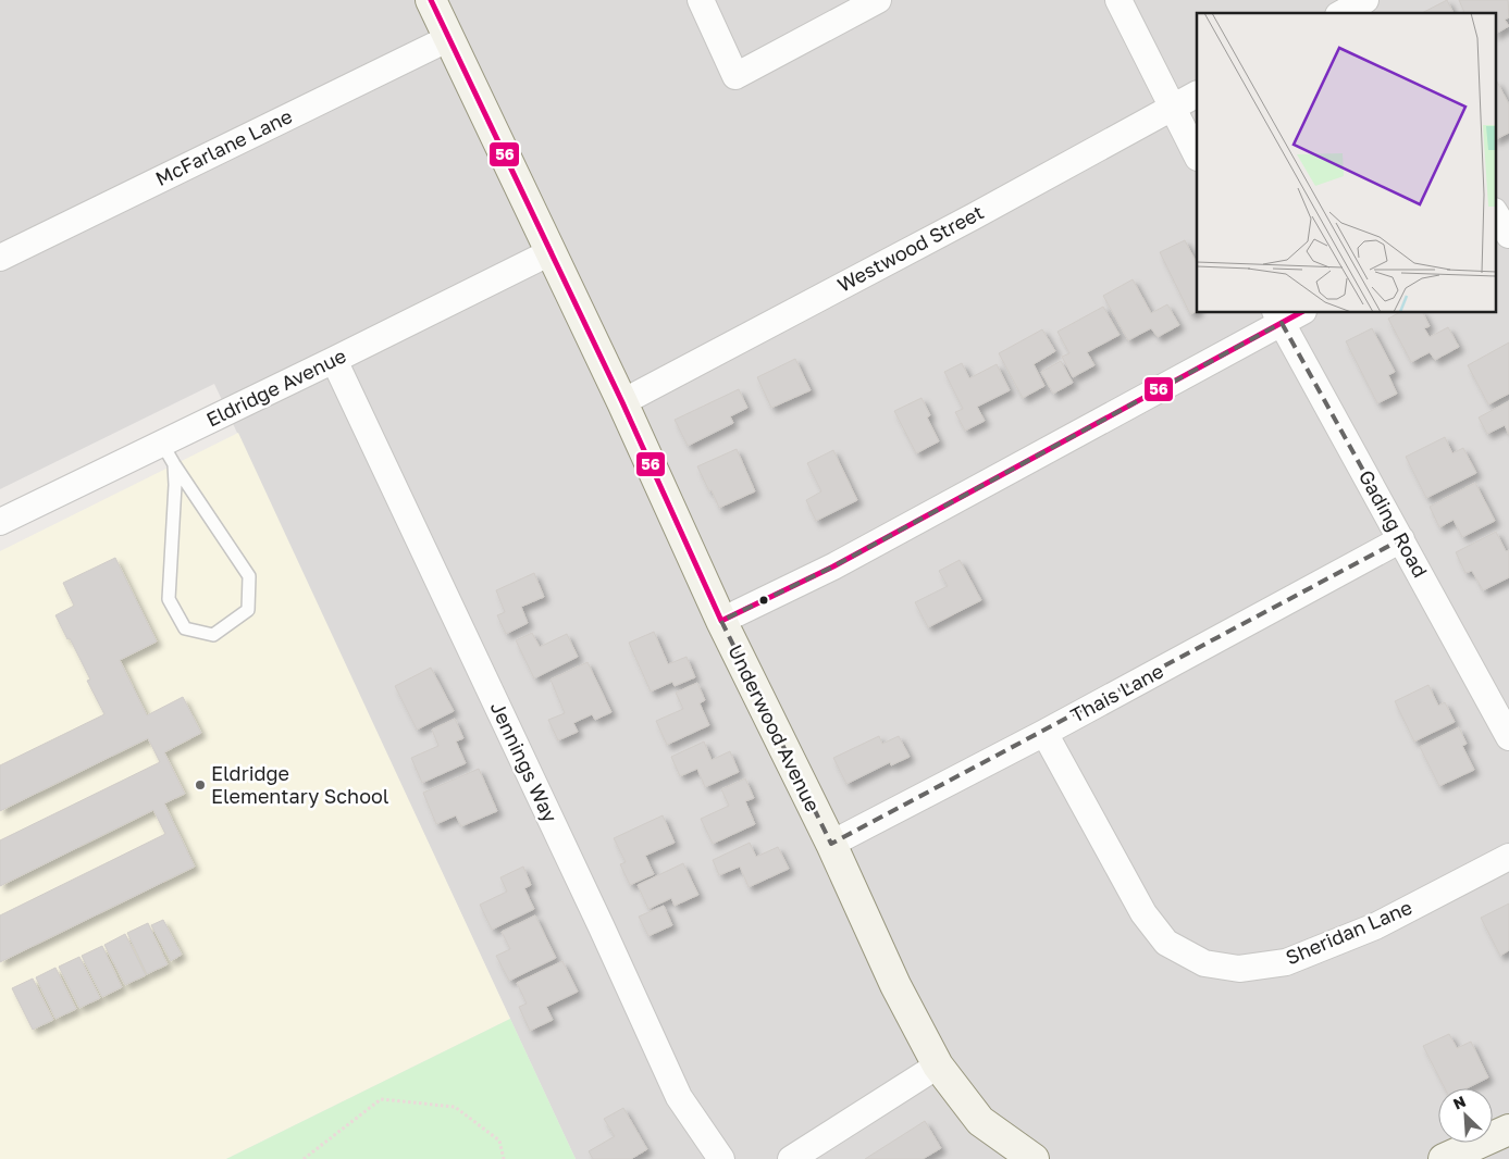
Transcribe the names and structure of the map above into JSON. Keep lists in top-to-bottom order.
{
  "streets": {
    "street": [
      "McFarlane Lane",
      "Westwood Street",
      "Eldridge Avenue",
      "Gading Road",
      "Thais Lane",
      "Underwood Avenue",
      "Jennings Way",
      "Sheridan Lane"
    ]
  },
  "crossings": [
    ["McFarlane Lane", "Underwood Avenue"],
    ["Westwood Street", "Underwood Avenue"],
    ["Eldridge Avenue", "Underwood Avenue"],
    ["Eldridge Avenue", "Jennings Way"],
    ["Gading Road", "Thais Lane"],
    ["Thais Lane", "Underwood Avenue"],
    ["Thais Lane", "Sheridan Lane"]
  ],
  "places": ["Eldridge Elementary School"],
  "lines": ["transit line 56"],
  "north": "top left"
}
